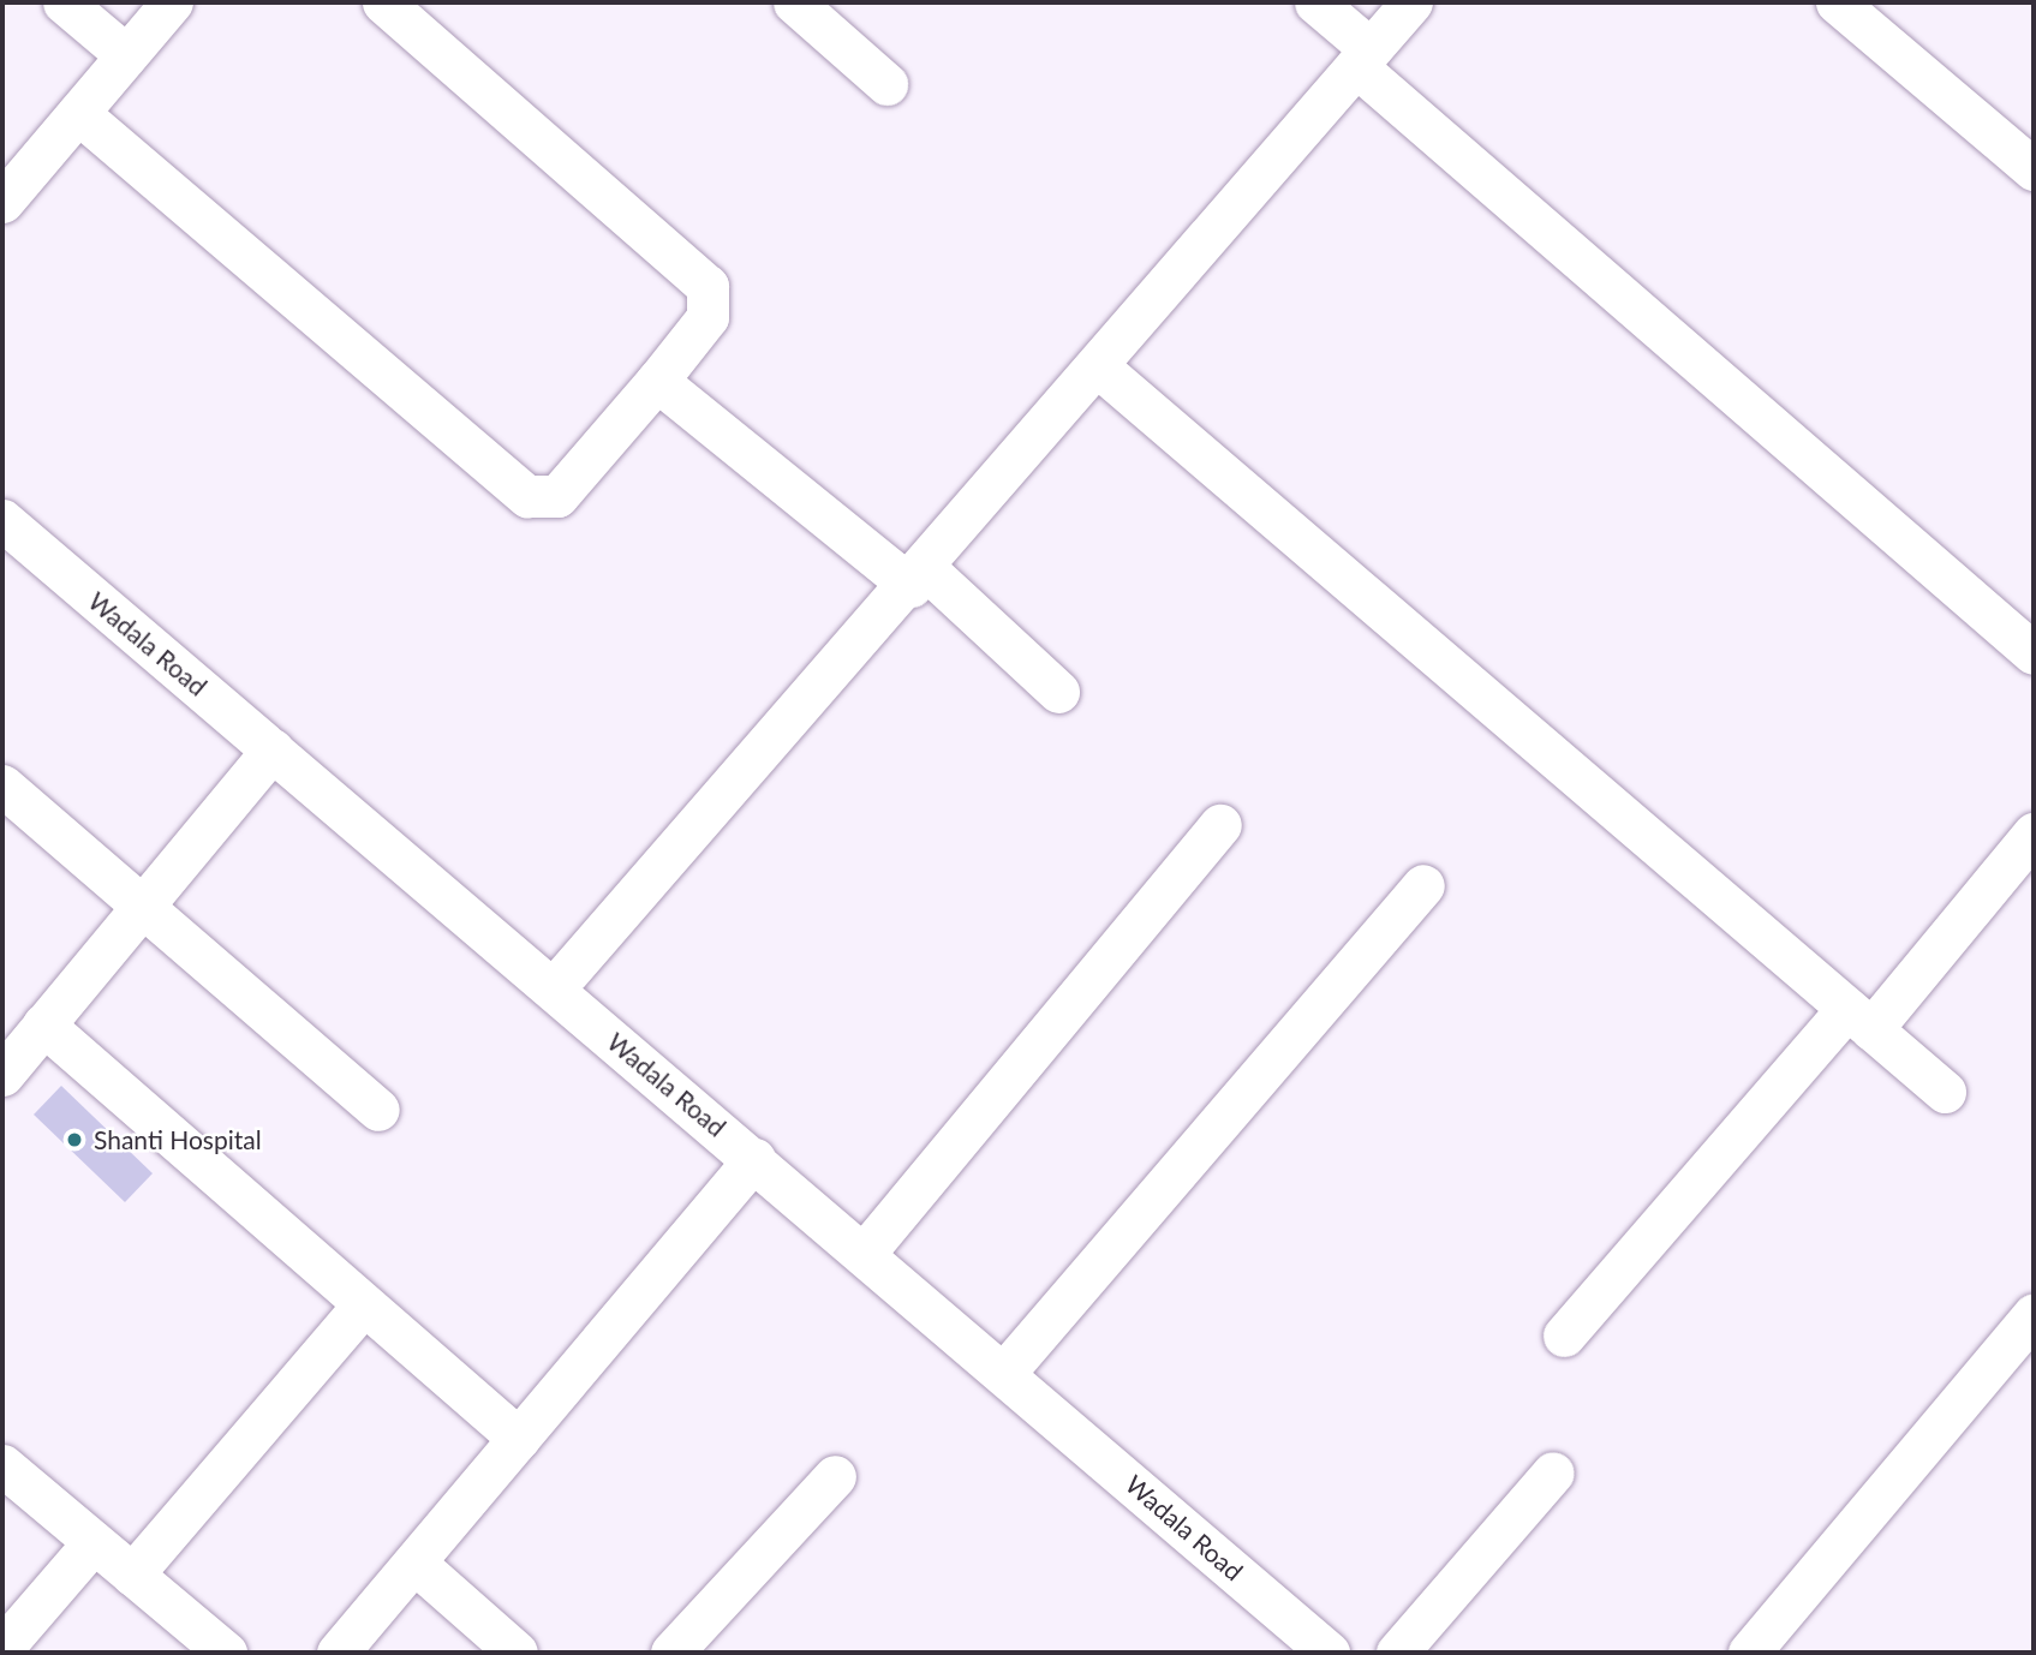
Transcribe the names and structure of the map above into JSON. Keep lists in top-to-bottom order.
{
  "streets": {
    "street": ["Wadala Road"]
  },
  "places": ["Shanti Hospital"]
}
